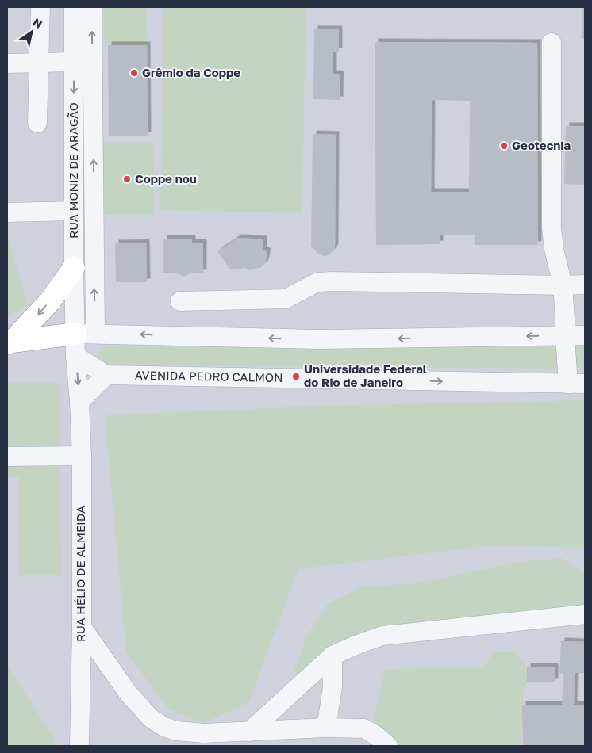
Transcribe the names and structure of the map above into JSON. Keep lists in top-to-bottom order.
{
  "streets": {
    "street": ["RUA MONIZ DE ARAGÃO", "AVENIDA PEDRO CALMON", "RUA HÉLIO DE ALMEIDA"]
  },
  "crossings": [
    ["RUA MONIZ DE ARAGÃO", "RUA HÉLIO DE ALMEIDA"],
    ["AVENIDA PEDRO CALMON", "RUA HÉLIO DE ALMEIDA"]
  ],
  "places": [
    "Grêmio da Coppe",
    "Geotecnia",
    "Coppe nou",
    "Universidade Federal do Rio de Janeiro"
  ],
  "north": "top right"
}
